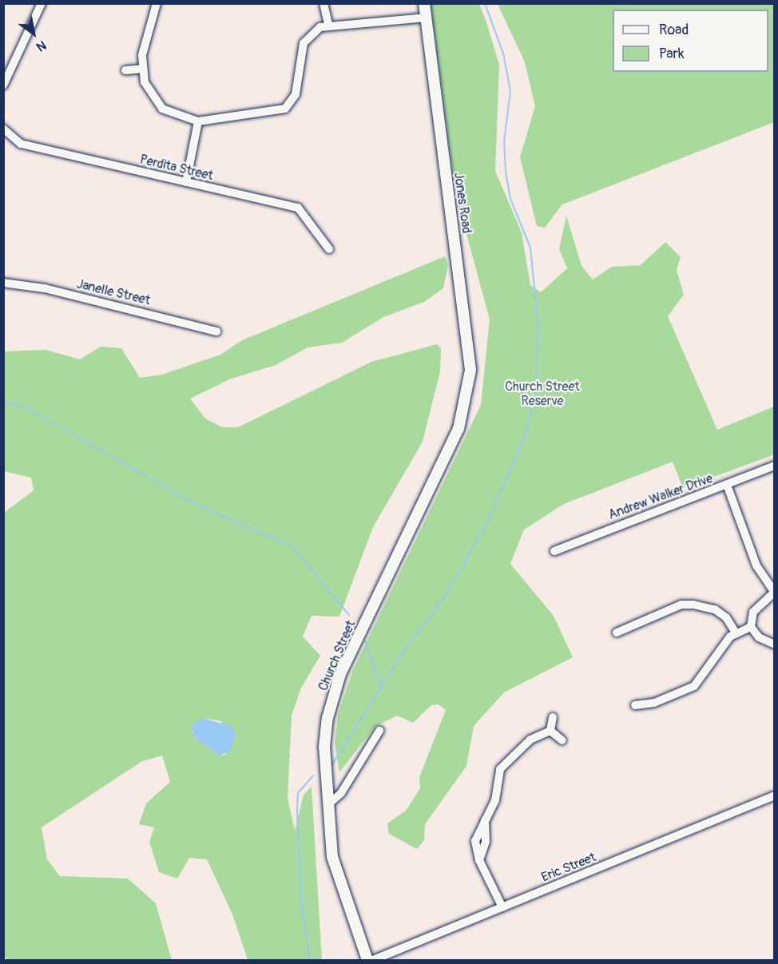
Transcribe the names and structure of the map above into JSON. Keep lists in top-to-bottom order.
{
  "streets": {
    "street": [
      "Perdita Street",
      "Jones Road",
      "Janelle Street",
      "Andrew Walker Drive",
      "Church Street",
      "Eric Street"
    ]
  },
  "crossings": [
    ["Jones Road", "Church Street"]
  ],
  "parks": ["Church Street Reserve"],
  "legend": ["Road", "Park"],
  "north": "bottom right"
}
